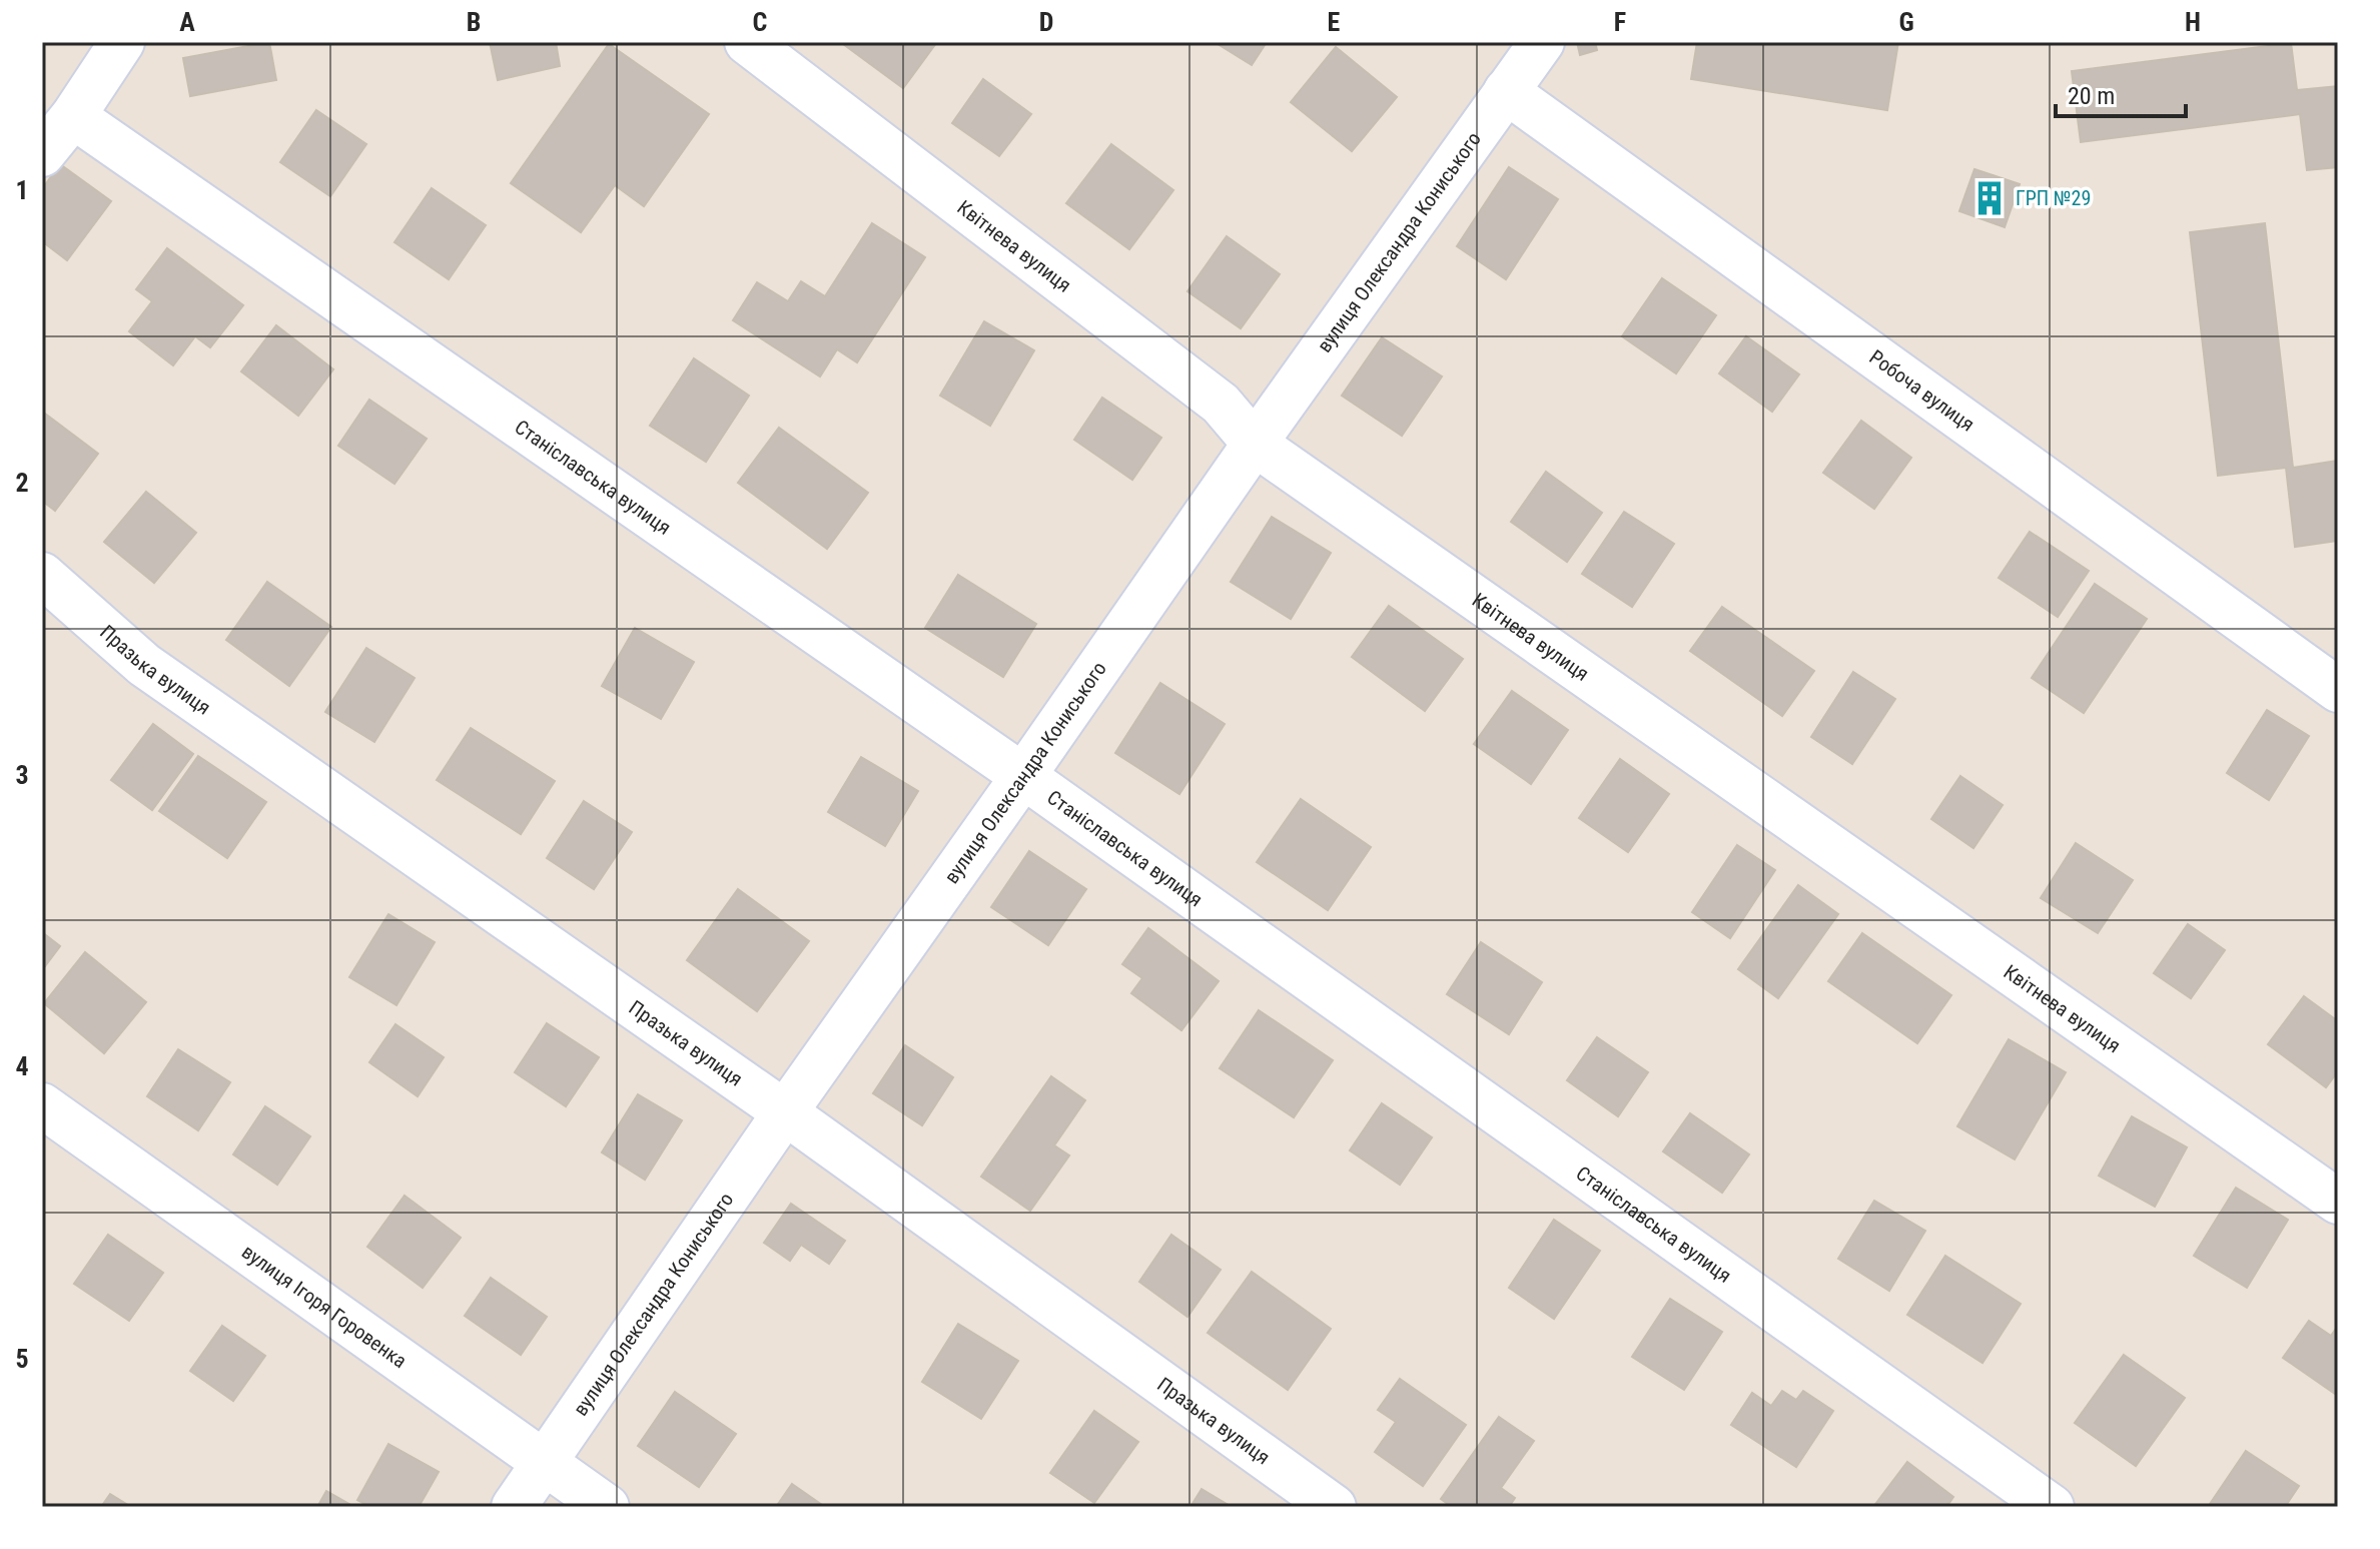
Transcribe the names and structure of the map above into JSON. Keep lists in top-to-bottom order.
{
  "streets": {
    "street": [
      "вулиця Олександра Кониського",
      "Квітнева вулиця",
      "Робоча вулиця",
      "Станіславська вулиця",
      "Празька вулиця",
      "вулиця Ігоря Горовенка"
    ]
  },
  "crossings": [
    ["вулиця Олександра Кониського", "Квітнева вулиця"],
    ["вулиця Олександра Кониського", "Робоча вулиця"],
    ["вулиця Олександра Кониського", "Станіславська вулиця"],
    ["вулиця Олександра Кониського", "Празька вулиця"],
    ["вулиця Олександра Кониського", "вулиця Ігоря Горовенка"]
  ],
  "places": {
    "building": ["ГРП №29"]
  },
  "scale_bar": "20 m",
  "grid": {
    "columns": [
      "A",
      "B",
      "C",
      "D",
      "E",
      "F",
      "G",
      "H"
    ],
    "rows": [
      "1",
      "2",
      "3",
      "4",
      "5"
    ]
  }
}
